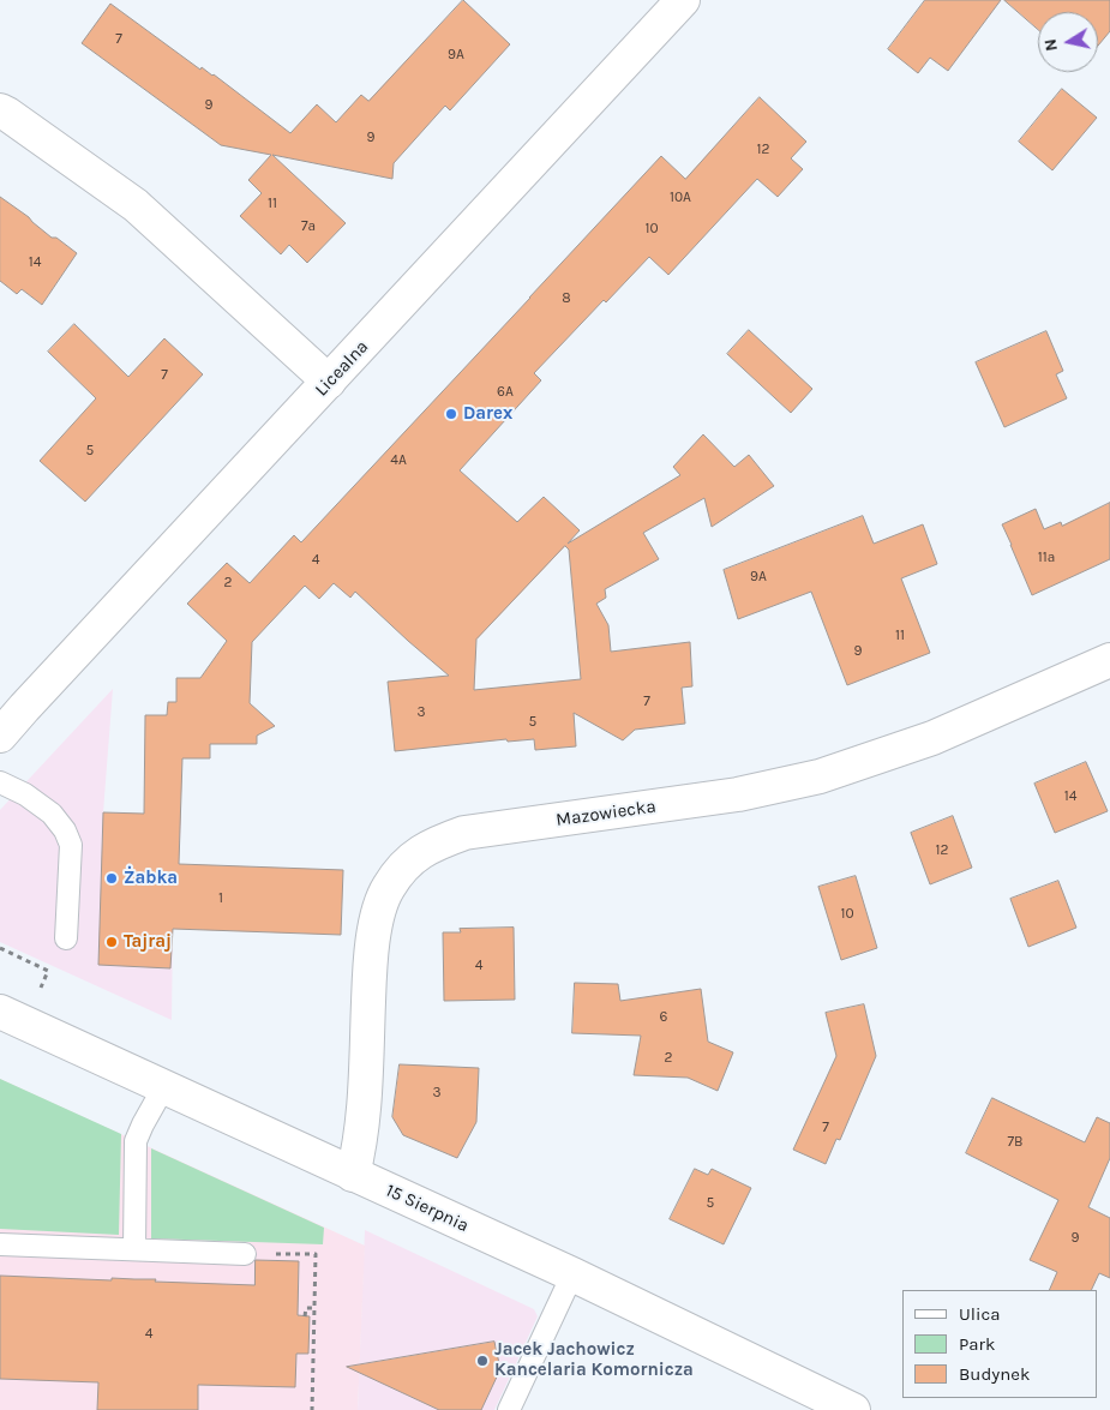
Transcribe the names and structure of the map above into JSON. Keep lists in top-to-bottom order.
{
  "streets": {
    "street": ["Licealna", "Mazowiecka", "15 Sierpnia"]
  },
  "crossings": [
    ["Mazowiecka", "15 Sierpnia"]
  ],
  "places": [
    "Darex",
    "Żabka",
    "Tajraj",
    "Jacek Jachowicz Kancelaria Komornicza"
  ],
  "house_numbers": [
    "7",
    "9A",
    "9",
    "9",
    "12",
    "10A",
    "11",
    "7a",
    "10",
    "14",
    "8",
    "7",
    "6A",
    "5",
    "4A",
    "11a",
    "4",
    "9A",
    "2",
    "11",
    "9",
    "7",
    "3",
    "5",
    "14",
    "12",
    "1",
    "10",
    "4",
    "6",
    "2",
    "3",
    "7",
    "7B",
    "5",
    "9",
    "4"
  ],
  "legend": ["Ulica", "Park", "Budynek"],
  "north": "left"
}
